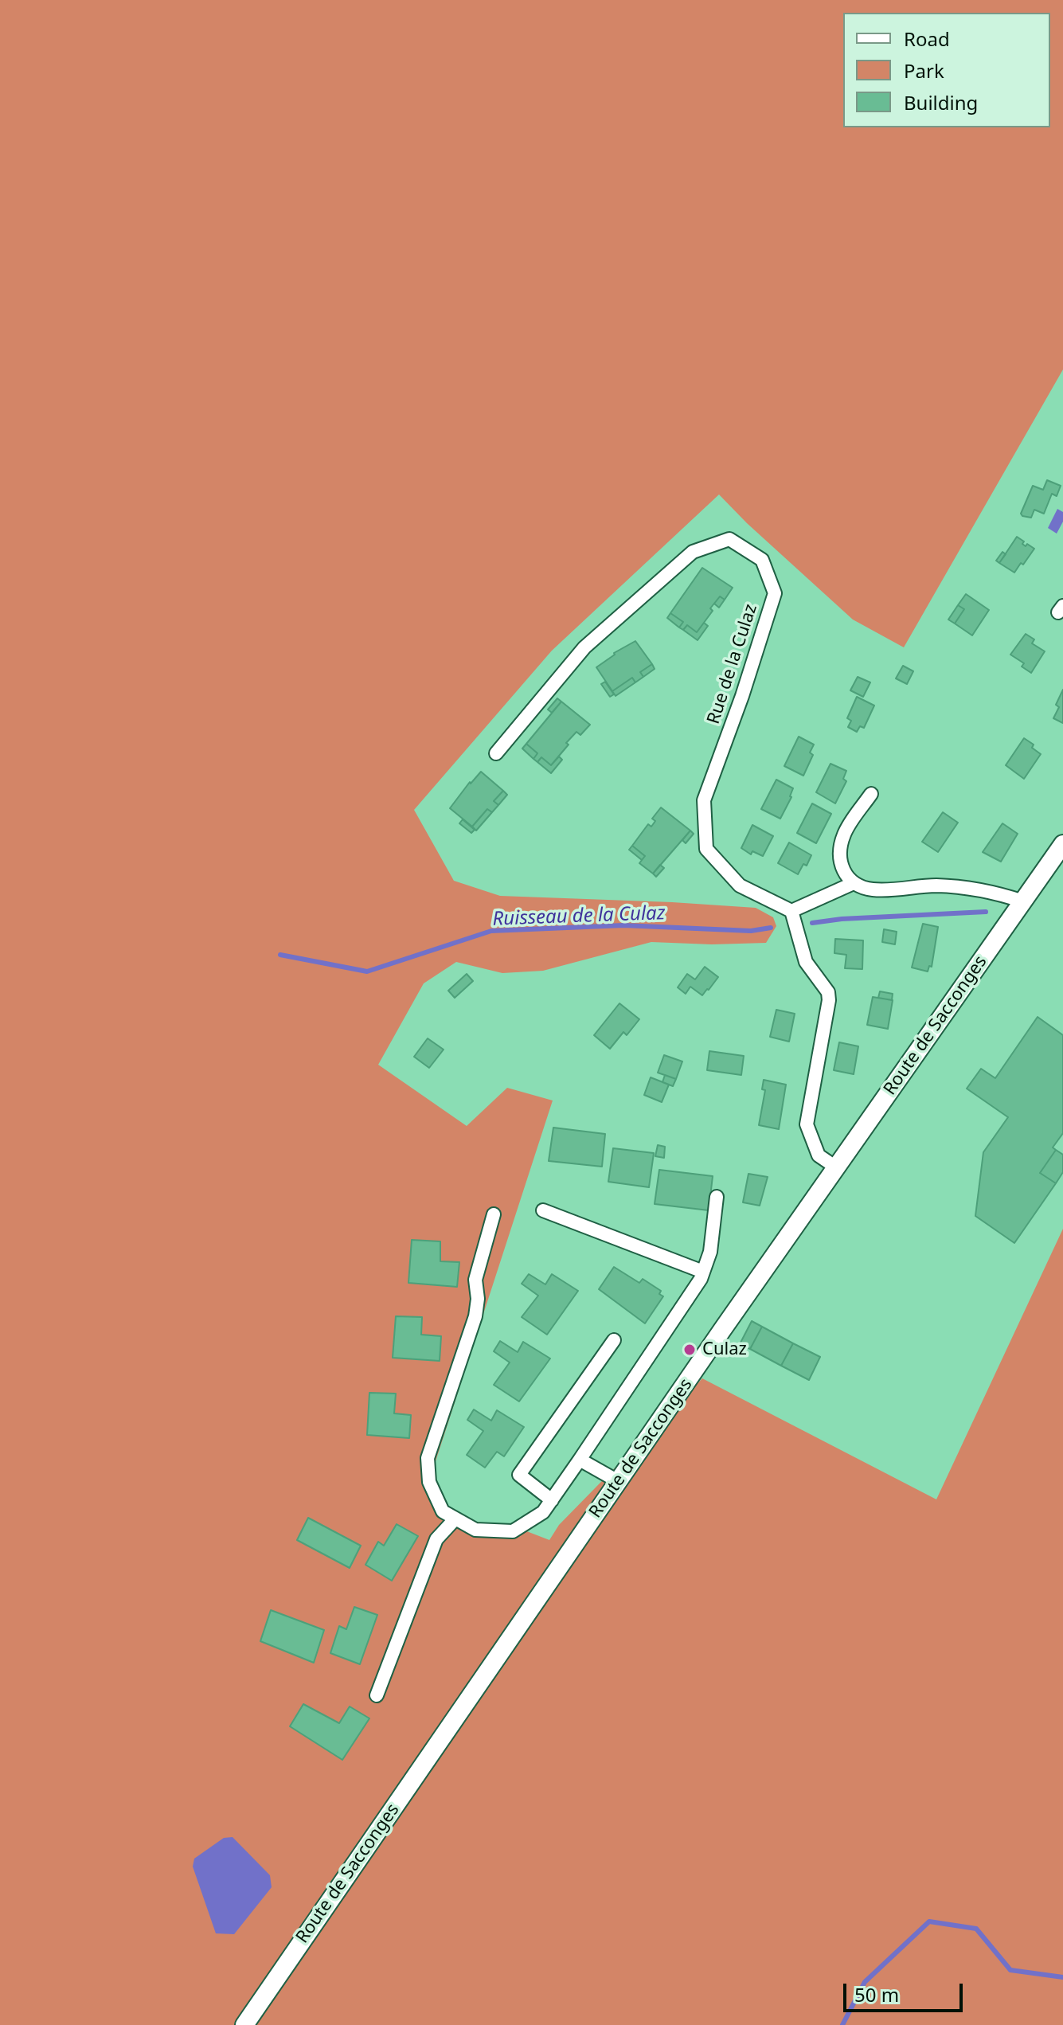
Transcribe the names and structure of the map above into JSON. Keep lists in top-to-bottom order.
{
  "streets": {
    "street": ["Rue de la Culaz", "Route de Sacconges"]
  },
  "water": ["Ruisseau de la Culaz"],
  "places": ["Culaz"],
  "legend": ["Road", "Park", "Building"],
  "scale_bar": "50 m"
}
